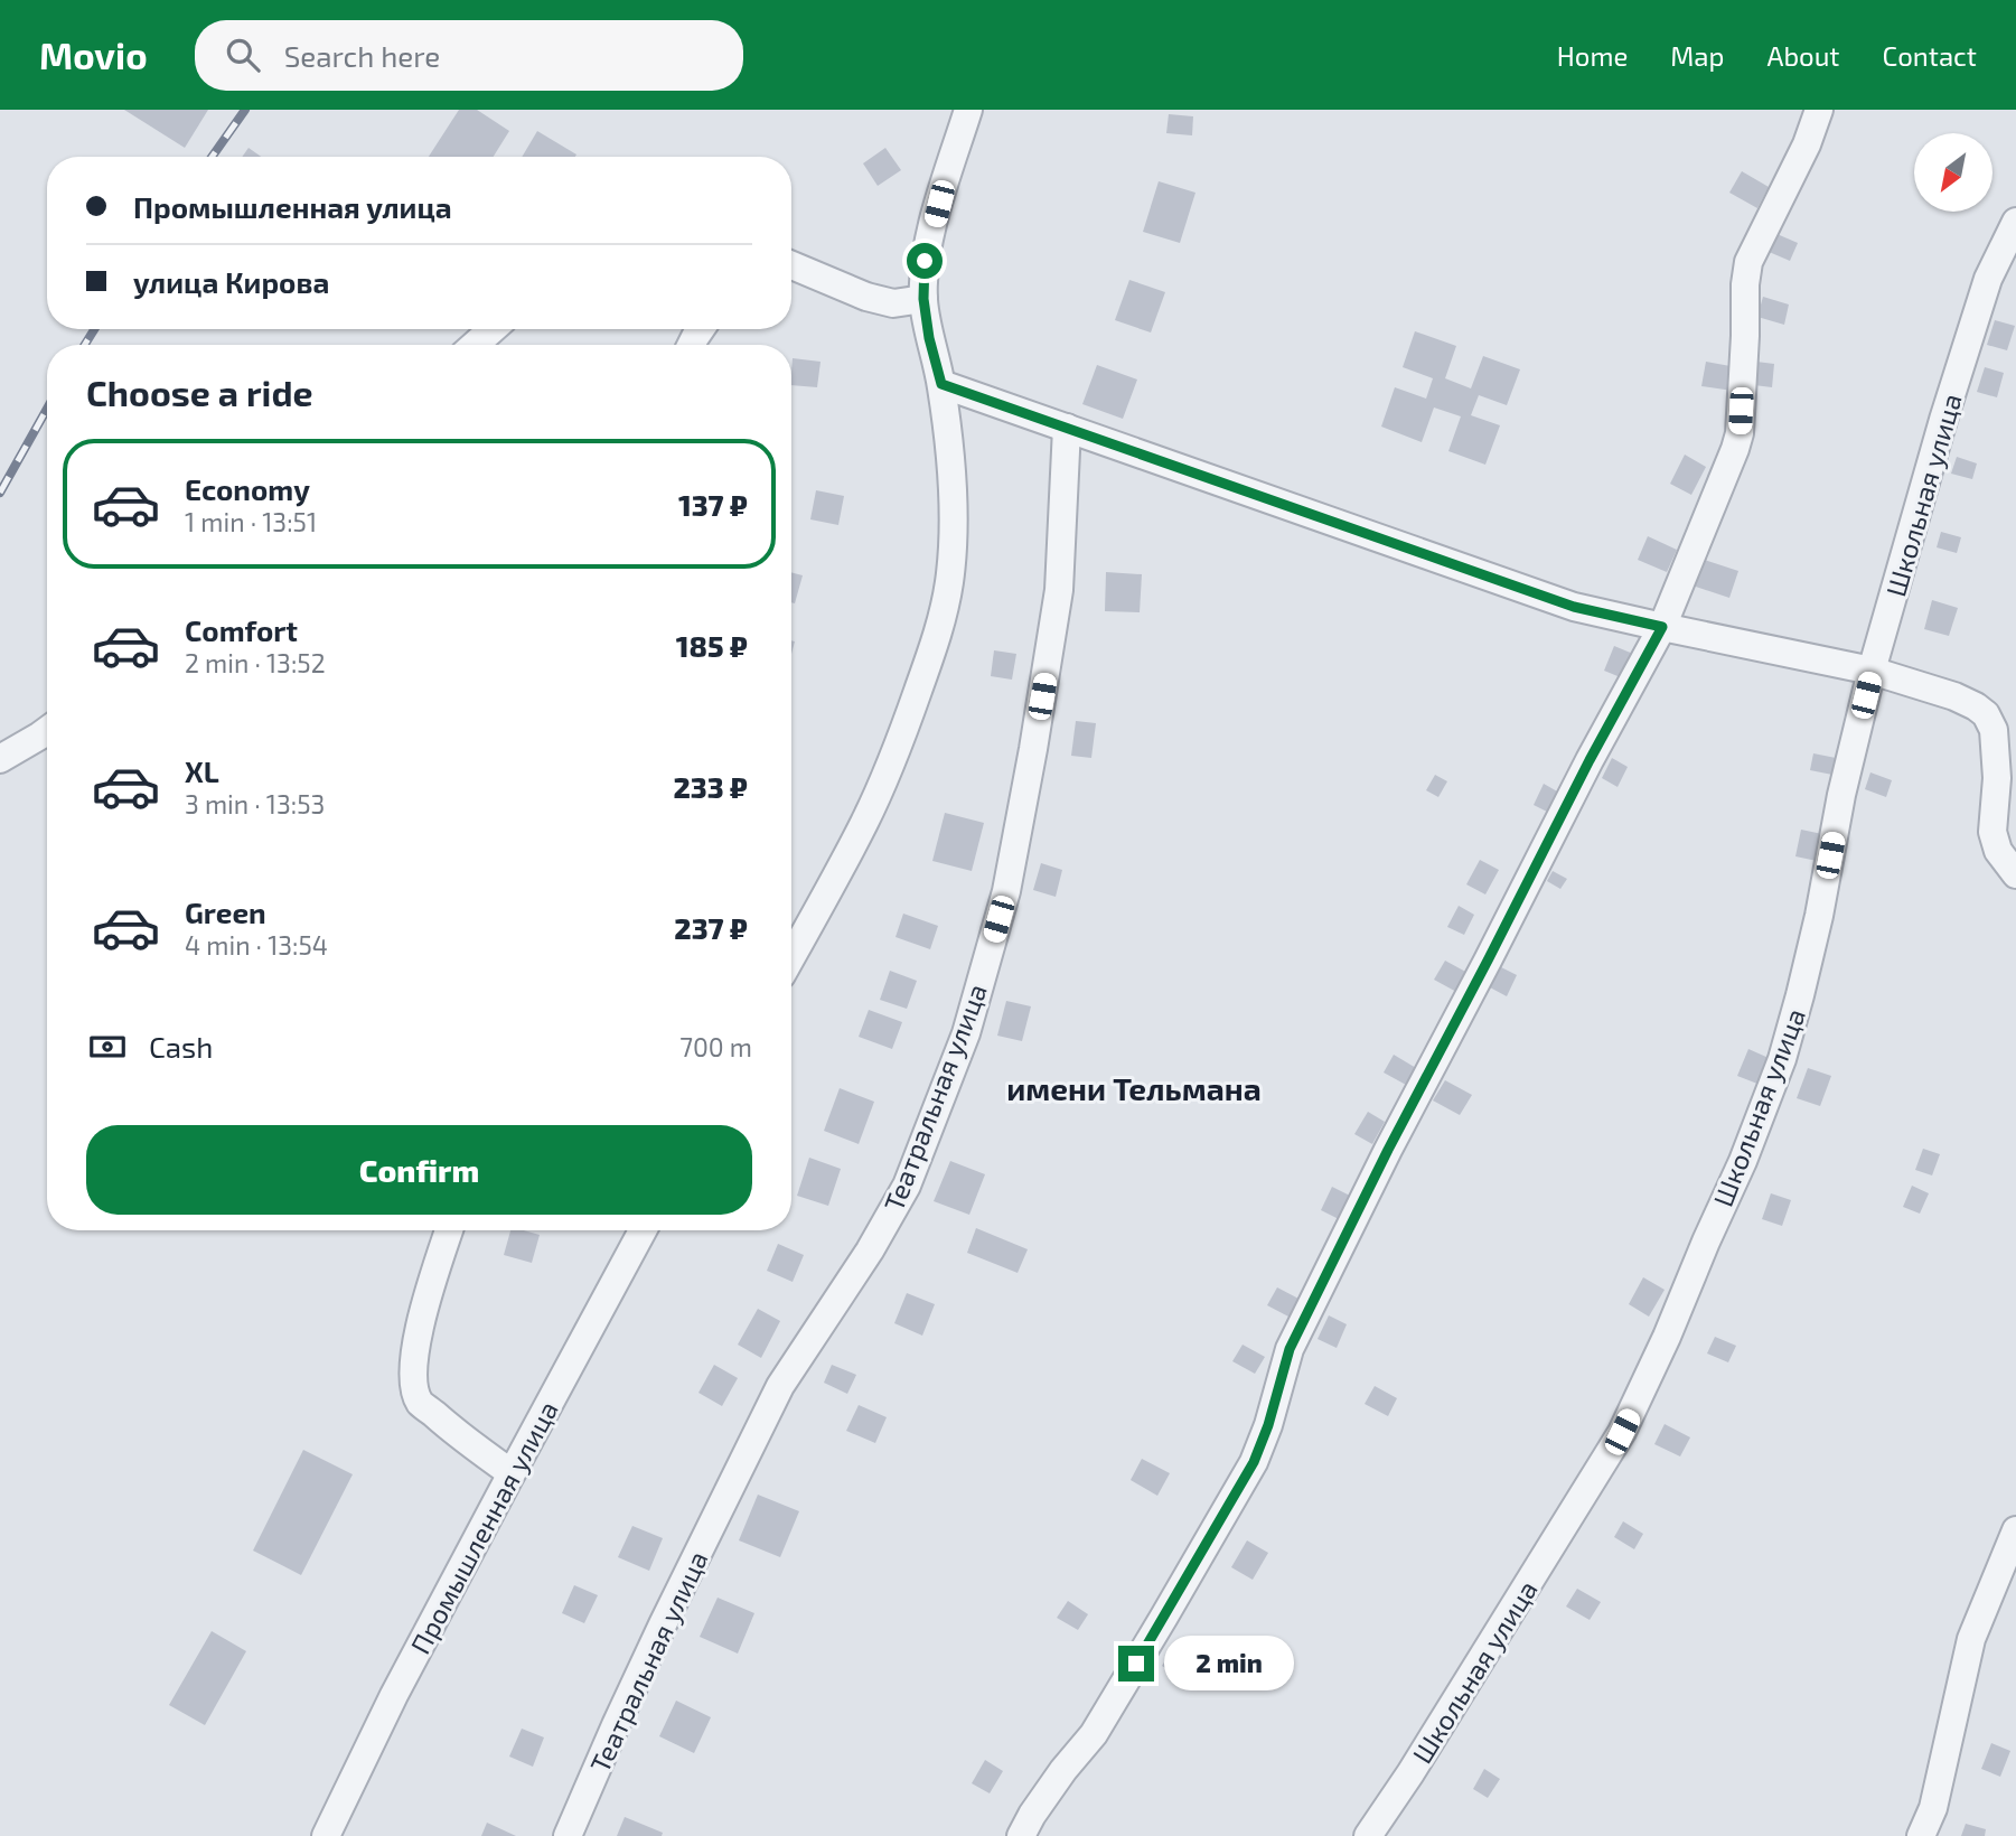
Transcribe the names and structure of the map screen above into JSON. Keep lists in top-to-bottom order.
{
  "streets": {
    "street": ["Школьная улица", "Театральная улица", "Промышленная улица"]
  },
  "districts": ["имени Тельмана"],
  "north": "bottom left",
  "page": {
    "header": "Movio",
    "search": "Search here",
    "nav": [
      "Home",
      "Map",
      "About",
      "Contact"
    ],
    "banner": ["Промышленная улица", "улица Кирова"],
    "heading": "Choose a ride",
    "list": [
      {
        "name": "Economy",
        "note": "1 min · 13:51",
        "value": "137 ₽"
      },
      {
        "name": "Comfort",
        "note": "2 min · 13:52",
        "value": "185 ₽"
      },
      {
        "name": "XL",
        "note": "3 min · 13:53",
        "value": "233 ₽"
      },
      {
        "name": "Green",
        "note": "4 min · 13:54",
        "value": "237 ₽"
      }
    ],
    "pay": ["Cash", "700 m"],
    "buttons": "Confirm",
    "bubble": "2 min"
  }
}
